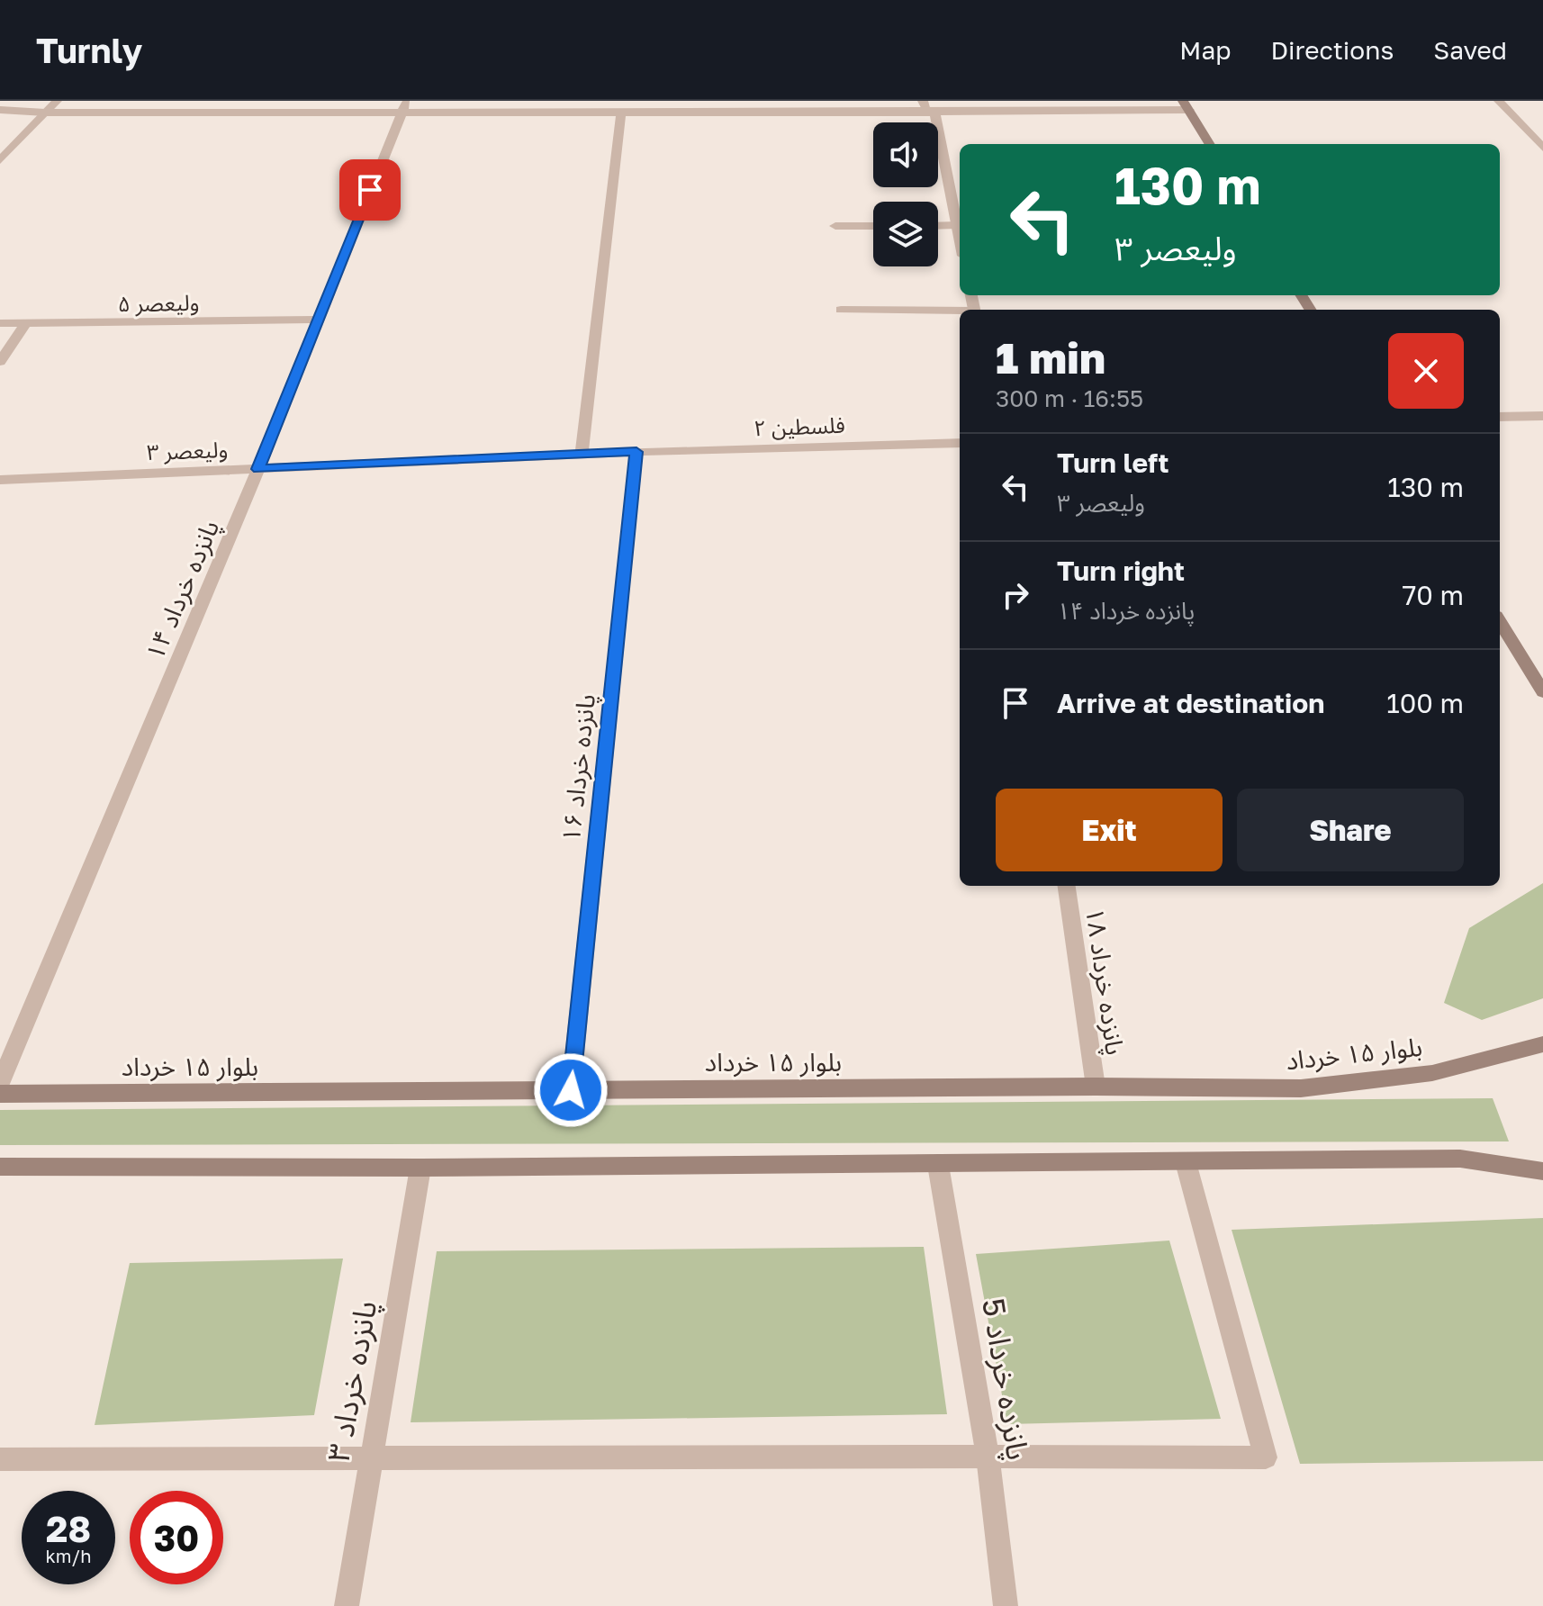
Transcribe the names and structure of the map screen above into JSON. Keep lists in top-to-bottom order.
{
  "streets": {
    "main road": ["بلوار ۱۵ خرداد"],
    "street": [
      "ولیعصر ۵",
      "فلسطین ۲",
      "ولیعصر ۳",
      "پانزده خرداد ۱۴",
      "پانزده خرداد ۱۶",
      "پانزده خرداد ۱۸",
      "پانزده خرداد 5",
      "پانزده خرداد ۳"
    ]
  },
  "crossings": [
    ["ولیعصر ۵", "پانزده خرداد ۱۴"],
    ["فلسطین ۲", "ولیعصر ۳"],
    ["فلسطین ۲", "پانزده خرداد ۱۶"],
    ["ولیعصر ۳", "پانزده خرداد ۱۴"],
    ["ولیعصر ۳", "پانزده خرداد ۱۶"],
    ["پانزده خرداد ۱۶", "بلوار ۱۵ خرداد"],
    ["پانزده خرداد ۱۸", "بلوار ۱۵ خرداد"]
  ],
  "page": {
    "header": "Turnly",
    "nav": ["Map", "Directions", "Saved"],
    "turn": ["130 m", "ولیعصر ۳"],
    "heading": ["1 min", "300 m · 16:55"],
    "list": [
      {
        "name": "Turn left",
        "note": "ولیعصر ۳",
        "value": "130 m"
      },
      {
        "name": "Turn right",
        "note": "پانزده خرداد ۱۴",
        "value": "70 m"
      },
      {
        "name": "Arrive at destination",
        "value": "100 m"
      }
    ],
    "buttons": ["Exit", "Share"],
    "speed": "28 km/h",
    "limit": "30"
  }
}
